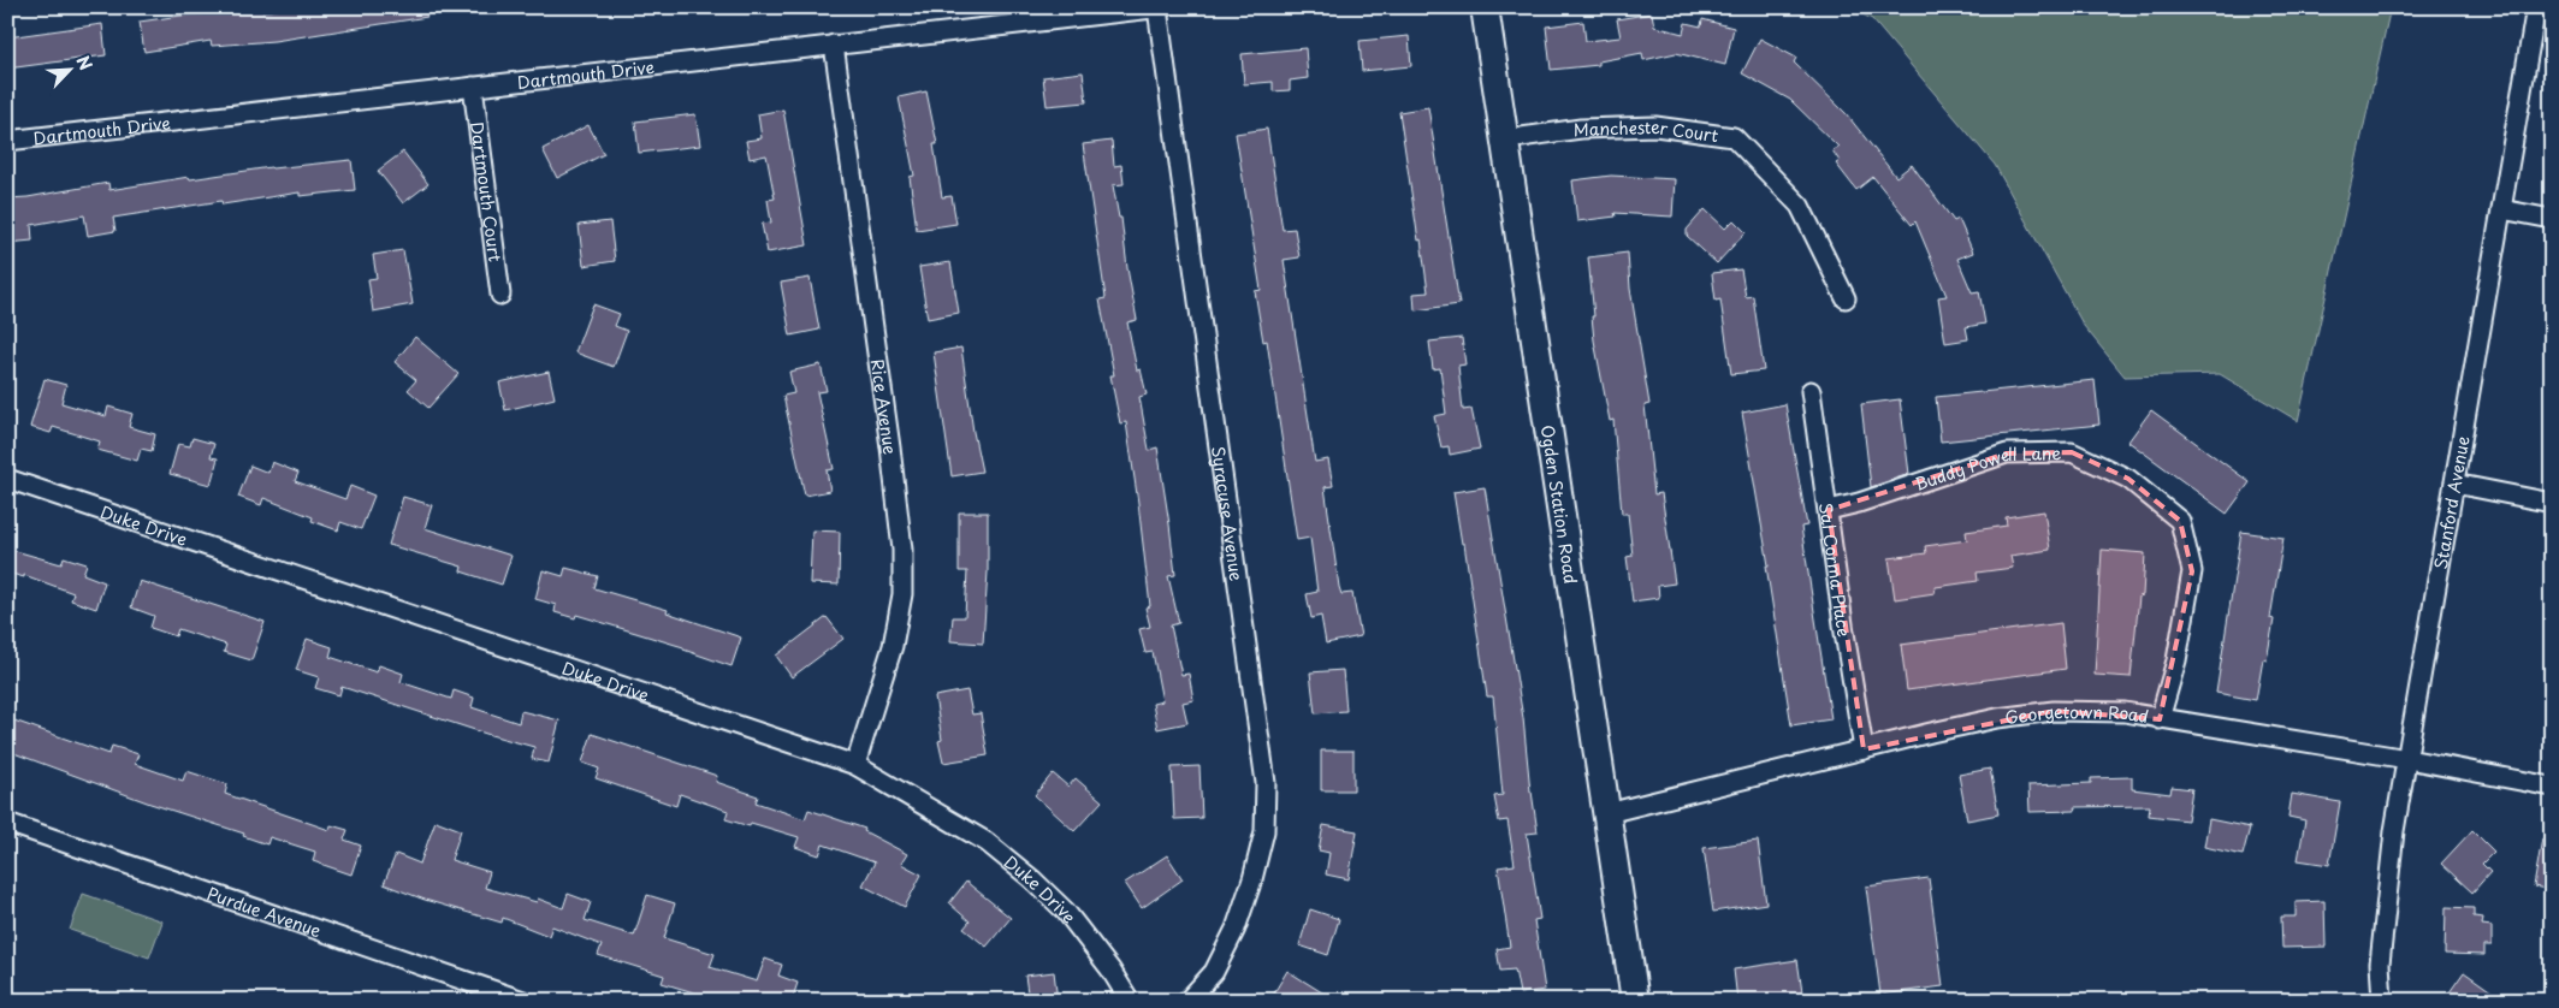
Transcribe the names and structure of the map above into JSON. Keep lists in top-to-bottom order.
{
  "streets": {
    "street": [
      "Dartmouth Drive",
      "Manchester Court",
      "Dartmouth Court",
      "Rice Avenue",
      "Buddy Powell Lane",
      "Stanford Avenue",
      "Ogden Station Road",
      "Syracuse Avenue",
      "Duke Drive",
      "Sal Corma Place",
      "Georgetown Road",
      "Purdue Avenue"
    ]
  },
  "crossings": [
    ["Dartmouth Drive", "Dartmouth Court"],
    ["Dartmouth Drive", "Rice Avenue"],
    ["Dartmouth Drive", "Syracuse Avenue"],
    ["Manchester Court", "Ogden Station Road"],
    ["Rice Avenue", "Duke Drive"],
    ["Buddy Powell Lane", "Sal Corma Place"],
    ["Buddy Powell Lane", "Georgetown Road"],
    ["Stanford Avenue", "Georgetown Road"],
    ["Ogden Station Road", "Georgetown Road"],
    ["Sal Corma Place", "Georgetown Road"]
  ],
  "north": "top right"
}
